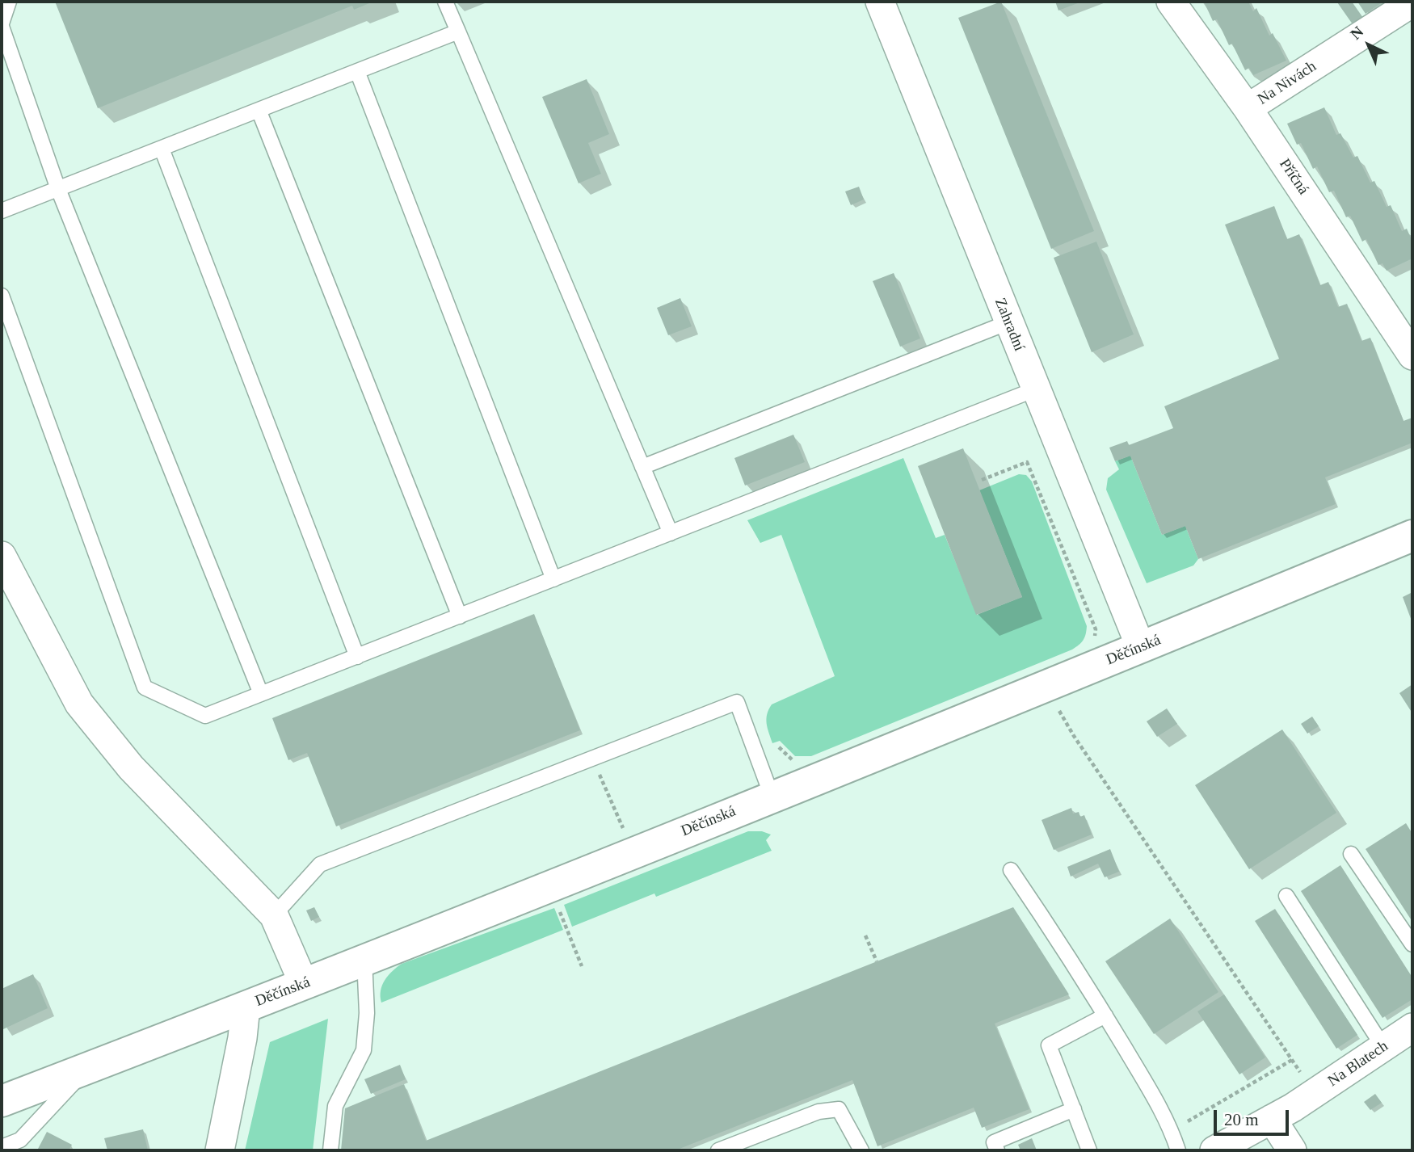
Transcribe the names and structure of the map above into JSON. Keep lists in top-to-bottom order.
{
  "streets": {
    "main road": ["Děčínská"],
    "street": [
      "Na Nivách",
      "Příčná",
      "Zahradní",
      "Na Blatech"
    ]
  },
  "crossings": [
    ["Na Nivách", "Příčná"],
    ["Zahradní", "Děčínská"]
  ],
  "scale_bar": "20 m",
  "north": "top left"
}
